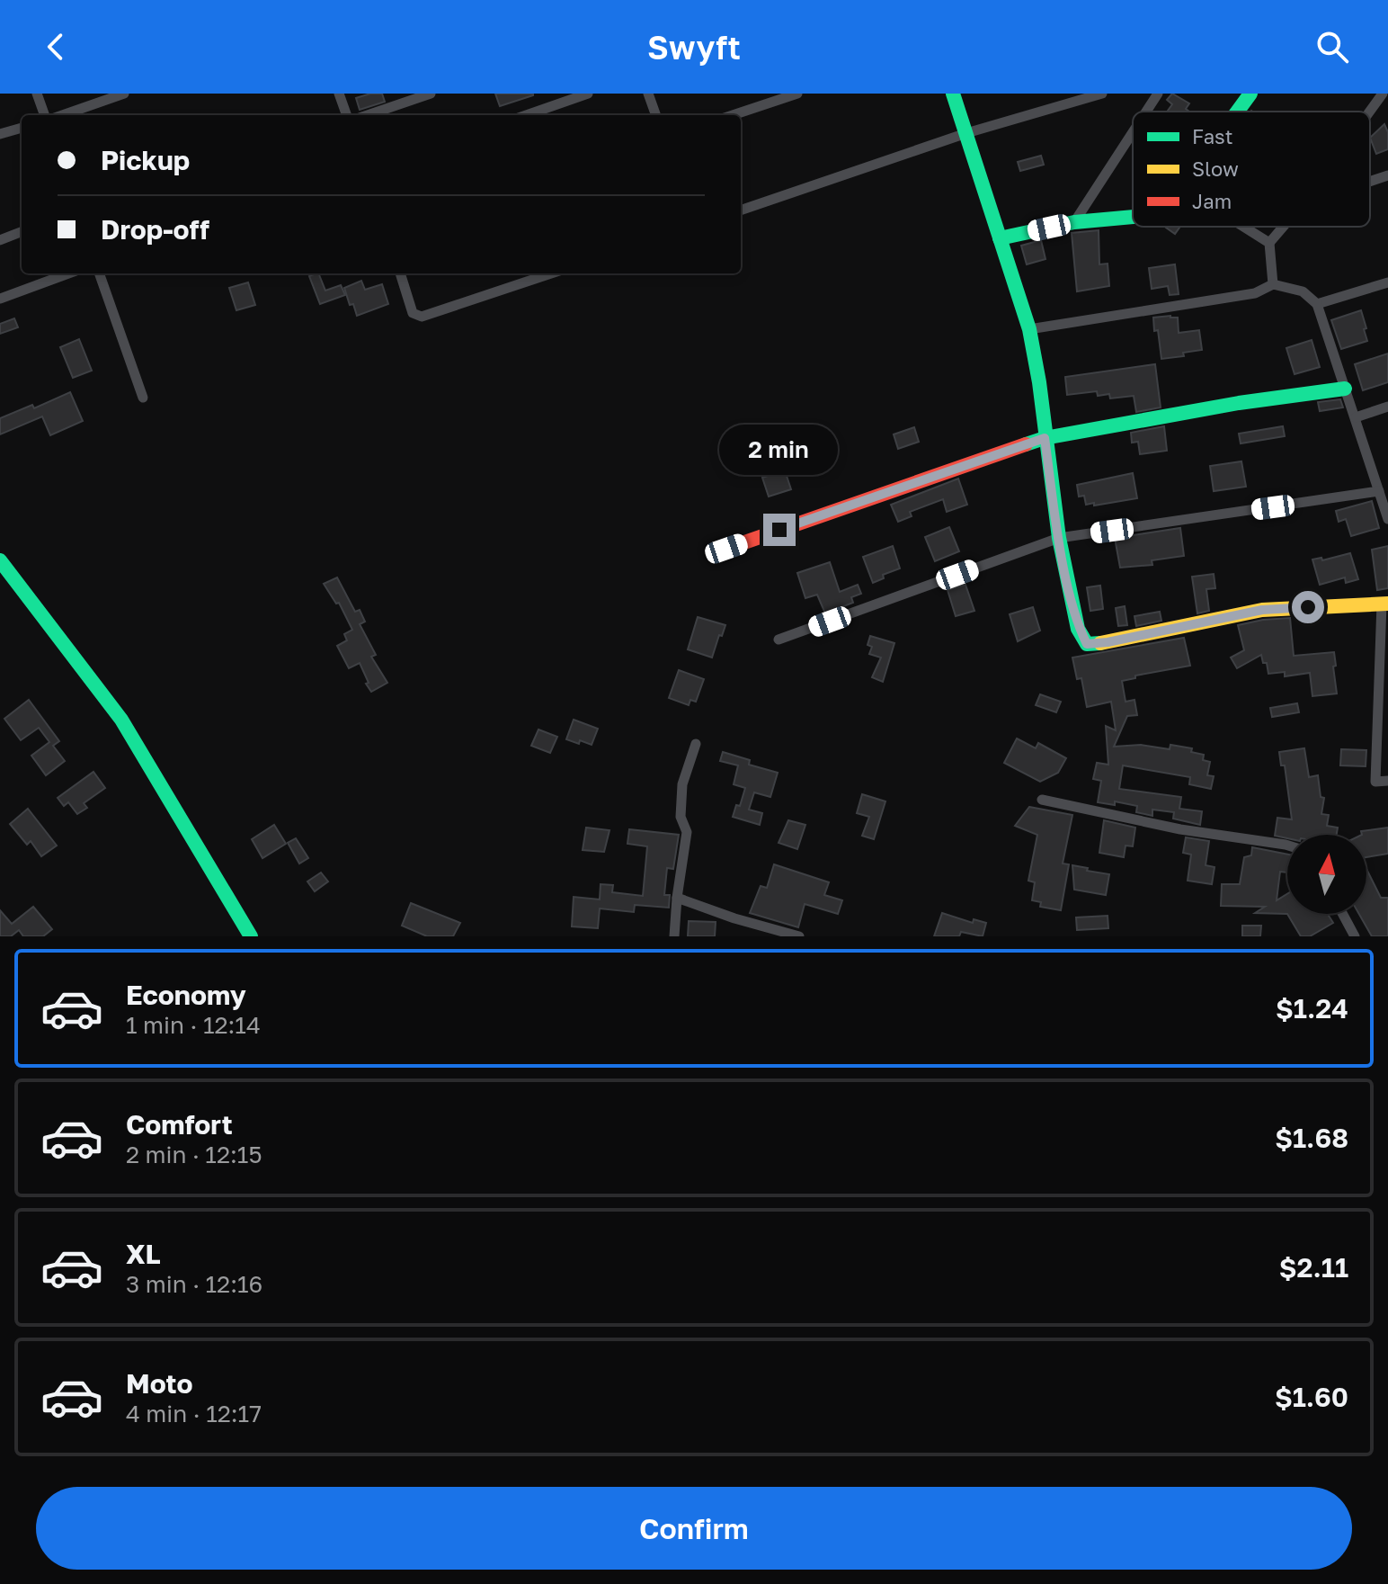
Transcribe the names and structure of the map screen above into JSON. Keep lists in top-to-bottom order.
{
  "legend": ["Fast", "Slow", "Jam"],
  "north": "top",
  "page": {
    "header": "Swyft",
    "banner": ["Pickup", "Drop-off"],
    "bubble": "2 min",
    "list": [
      {
        "name": "Economy",
        "note": "1 min · 12:14",
        "value": "$1.24"
      },
      {
        "name": "Comfort",
        "note": "2 min · 12:15",
        "value": "$1.68"
      },
      {
        "name": "XL",
        "note": "3 min · 12:16",
        "value": "$2.11"
      },
      {
        "name": "Moto",
        "note": "4 min · 12:17",
        "value": "$1.60"
      }
    ],
    "buttons": "Confirm"
  }
}
